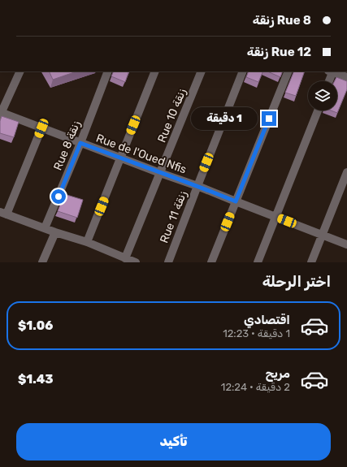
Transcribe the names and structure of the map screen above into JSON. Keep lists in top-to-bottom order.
{
  "streets": {
    "street": [
      "Rue 10 زنقة",
      "Rue 8 زنقة",
      "Rue de l'Oued Nfis",
      "Rue 11 زنقة"
    ]
  },
  "crossings": [
    ["Rue 10 زنقة", "Rue de l'Oued Nfis"],
    ["Rue 8 زنقة", "Rue de l'Oued Nfis"],
    ["Rue de l'Oued Nfis", "Rue 11 زنقة"]
  ],
  "page": {
    "banner": ["Rue 8 زنقة", "Rue 12 زنقة"],
    "bubble": "1 دقيقة",
    "heading": "اختر الرحلة",
    "list": [
      {
        "name": "اقتصادي",
        "note": "1 دقيقة · 12:23",
        "value": "$1.06"
      },
      {
        "name": "مريح",
        "note": "2 دقيقة · 12:24",
        "value": "$1.43"
      }
    ],
    "buttons": "تأكيد"
  }
}
